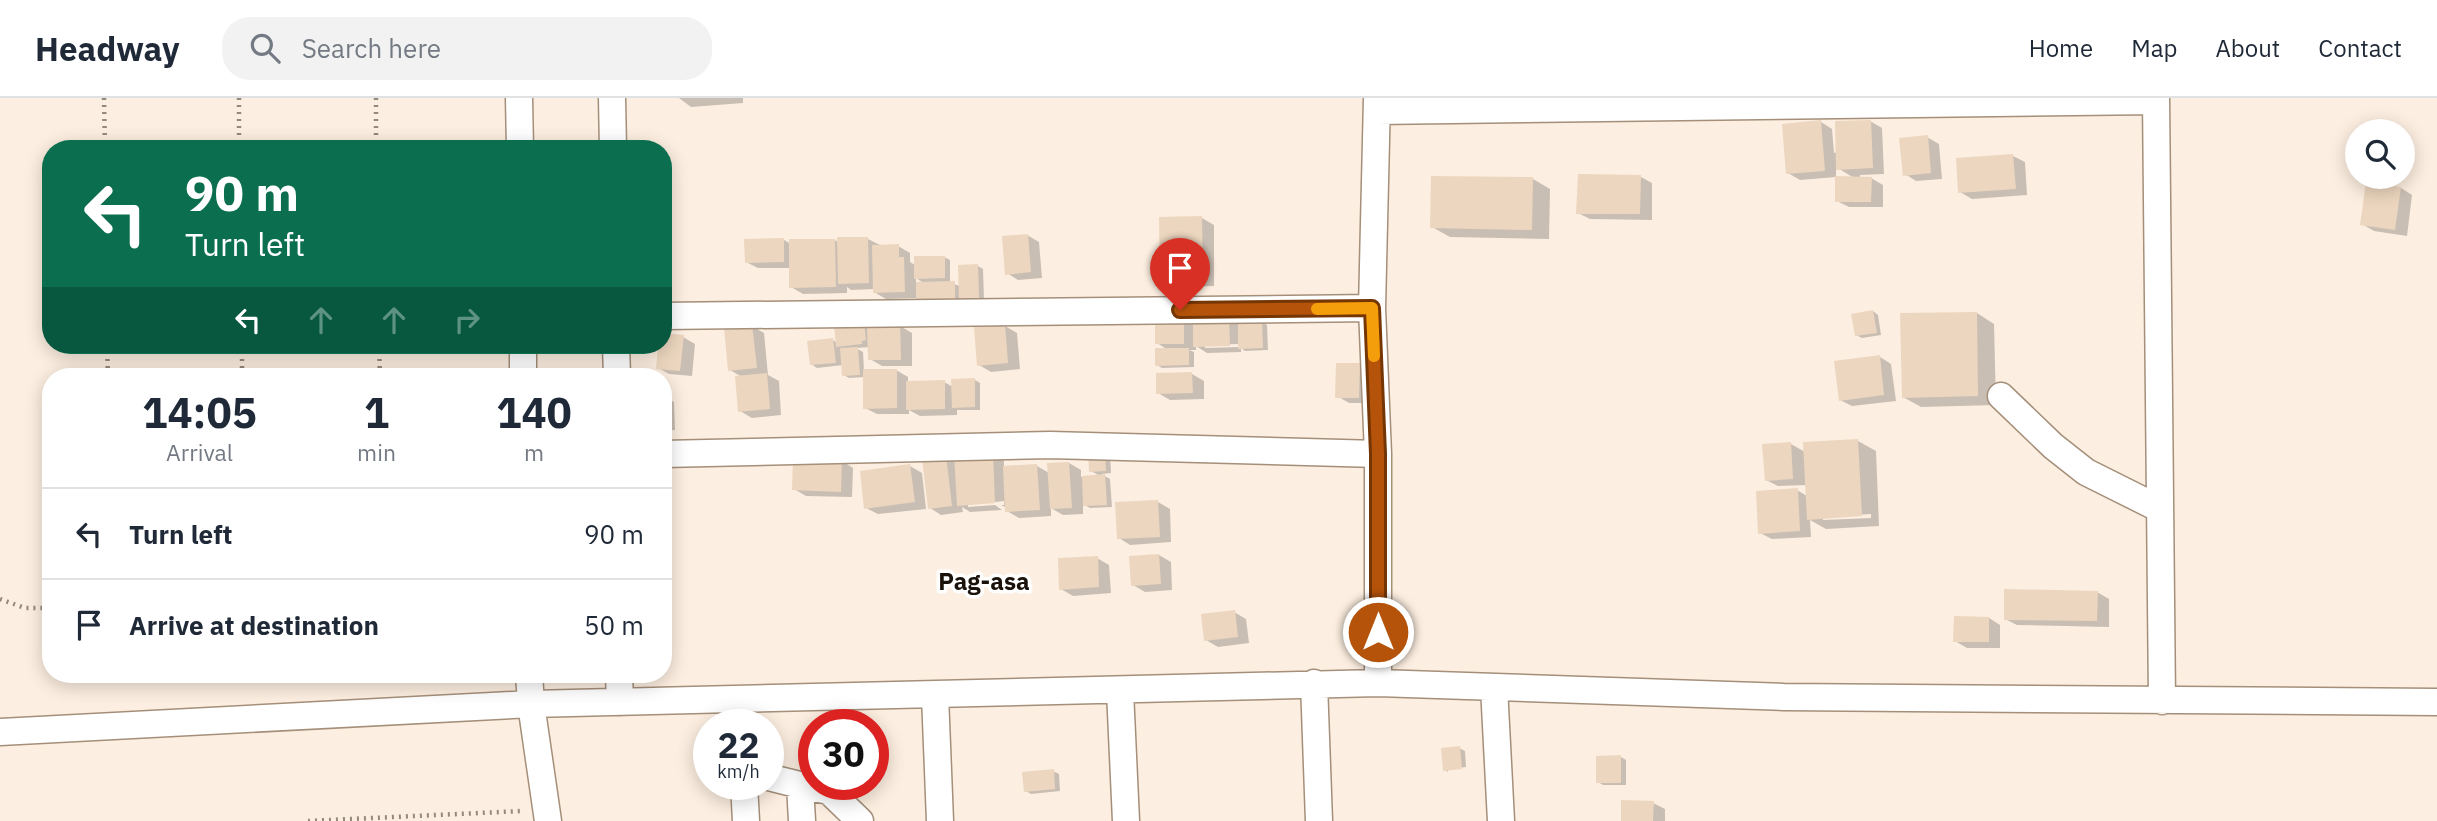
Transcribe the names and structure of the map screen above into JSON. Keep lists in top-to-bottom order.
{
  "districts": ["Pag-asa"],
  "page": {
    "header": "Headway",
    "search": "Search here",
    "nav": [
      "Home",
      "Map",
      "About",
      "Contact"
    ],
    "turn": ["90 m", "Turn left"],
    "eta": [
      "14:05",
      "Arrival",
      "1",
      "min",
      "140",
      "m"
    ],
    "list": [
      {
        "name": "Turn left",
        "value": "90 m"
      },
      {
        "name": "Arrive at destination",
        "value": "50 m"
      }
    ],
    "speed": "22 km/h",
    "limit": "30"
  }
}
